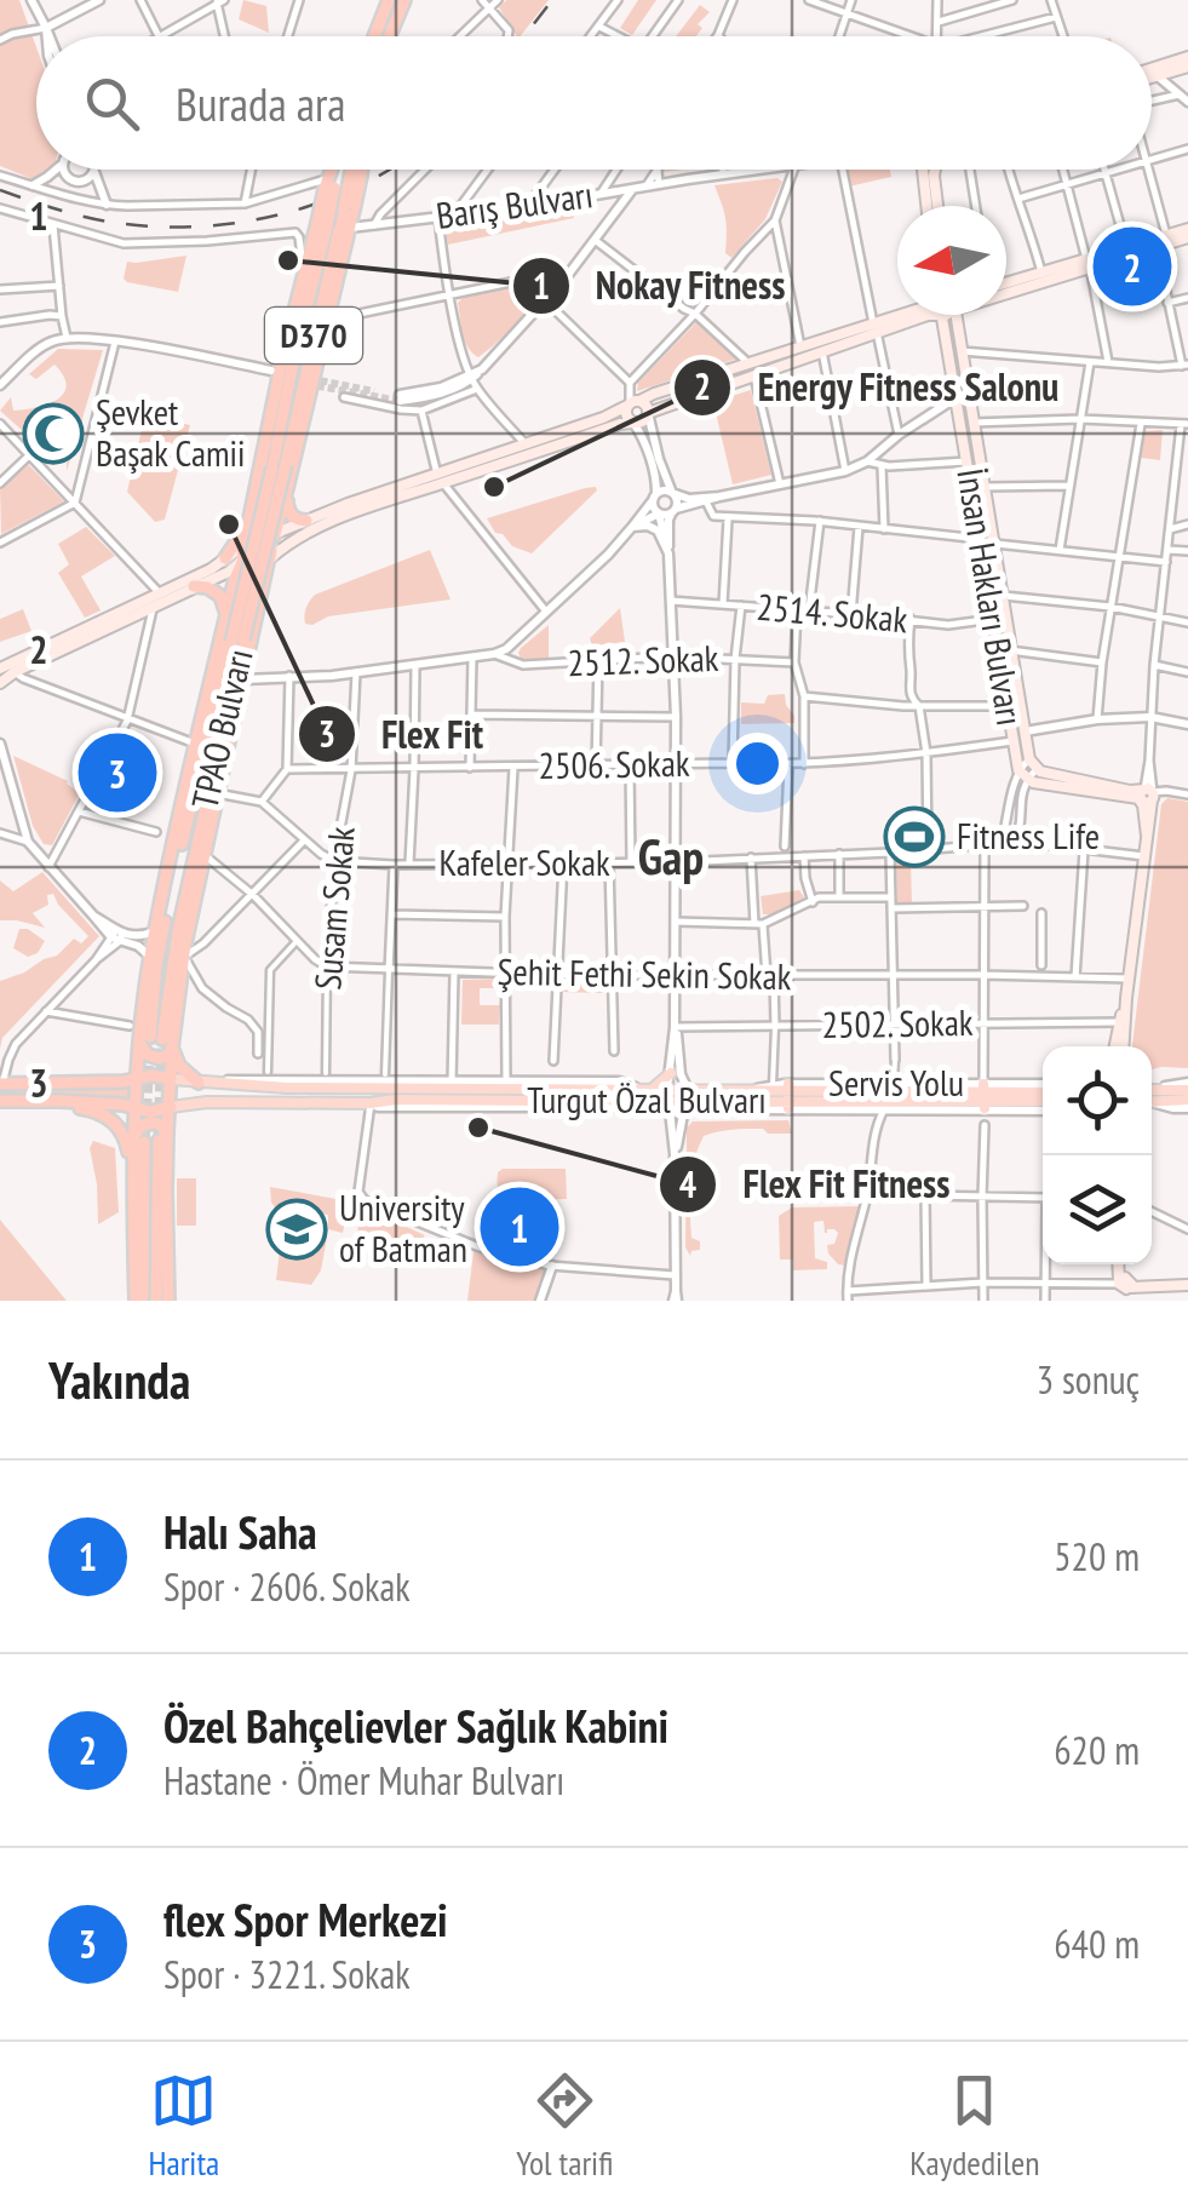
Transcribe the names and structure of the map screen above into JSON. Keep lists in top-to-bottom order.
{
  "streets": {
    "highway": ["D370", "TPAO Bulvarı"],
    "main road": ["İnsan Hakları Bulvarı", "Turgut Özal Bulvarı"],
    "street": [
      "Barış Bulvarı",
      "2514. Sokak",
      "2512. Sokak",
      "2506. Sokak",
      "Kafeler Sokak",
      "Susam Sokak",
      "Şehit Fethi Sekin Sokak",
      "2502. Sokak",
      "Servis Yolu"
    ]
  },
  "crossings": [
    ["D370", "TPAO Bulvarı"],
    ["İnsan Hakları Bulvarı", "2514. Sokak"],
    ["İnsan Hakları Bulvarı", "2506. Sokak"],
    ["TPAO Bulvarı", "Turgut Özal Bulvarı"],
    ["2506. Sokak", "Susam Sokak"],
    ["Kafeler Sokak", "Susam Sokak"],
    ["Susam Sokak", "Şehit Fethi Sekin Sokak"],
    ["Servis Yolu", "Turgut Özal Bulvarı"]
  ],
  "districts": ["Gap"],
  "places": {
    "other": [
      "Nokay Fitness",
      "Energy Fitness Salonu",
      "Flex Fit",
      "Flex Fit Fitness"
    ],
    "mosque": ["Şevket Başak Camii"],
    "sports": ["Fitness Life"],
    "school or university": ["University of Batman"]
  },
  "north": "left",
  "page": {
    "search": "Burada ara",
    "pins": ["2", "3", "1"],
    "heading": ["Yakında", "3 sonuç"],
    "list": [
      {
        "mark": "1",
        "name": "Halı Saha",
        "note": "Spor · 2606. Sokak",
        "value": "520 m"
      },
      {
        "mark": "2",
        "name": "Özel Bahçelievler Sağlık Kabini",
        "note": "Hastane · Ömer Muhar Bulvarı",
        "value": "620 m"
      },
      {
        "mark": "3",
        "name": "flex Spor Merkezi",
        "note": "Spor · 3221. Sokak",
        "value": "640 m"
      }
    ],
    "nav": ["Harita", "Yol tarifi", "Kaydedilen"]
  },
  "grid": {
    "rows": ["1", "2", "3"]
  }
}
